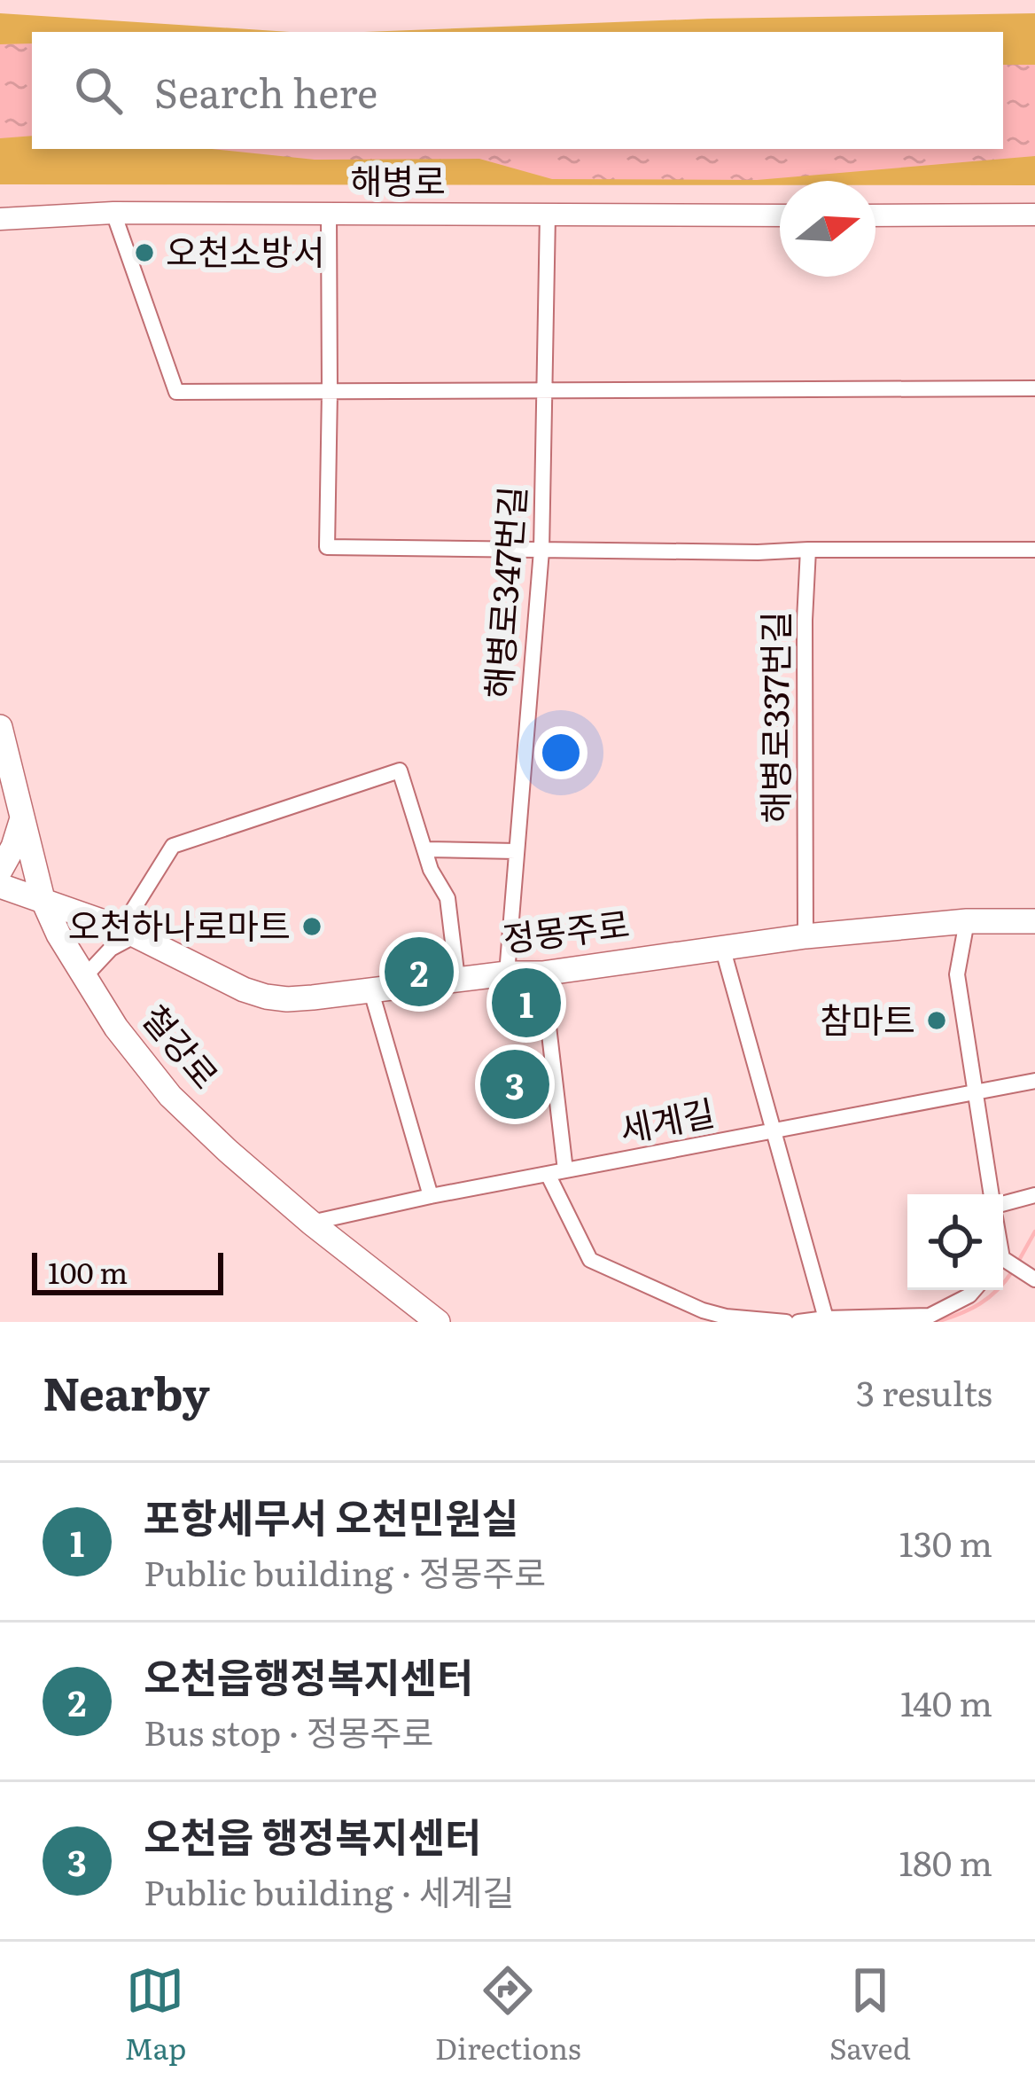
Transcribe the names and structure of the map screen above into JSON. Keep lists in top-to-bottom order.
{
  "streets": {
    "main road": ["해병로", "정몽주로", "철강로"],
    "street": ["해병로347번길", "해병로337번길", "세계길"]
  },
  "crossings": [
    ["해병로", "해병로347번길"],
    ["해병로347번길", "정몽주로"],
    ["해병로337번길", "정몽주로"],
    ["정몽주로", "철강로"],
    ["철강로", "세계길"]
  ],
  "places": ["오천소방서", "오천하나로마트", "참마트"],
  "scale_bar": "100 m",
  "north": "right",
  "page": {
    "search": "Search here",
    "pins": ["2", "1", "3"],
    "scale": "100 m",
    "heading": ["Nearby", "3 results"],
    "list": [
      {
        "mark": "1",
        "name": "포항세무서 오천민원실",
        "note": "Public building · 정몽주로",
        "value": "130 m"
      },
      {
        "mark": "2",
        "name": "오천읍행정복지센터",
        "note": "Bus stop · 정몽주로",
        "value": "140 m"
      },
      {
        "mark": "3",
        "name": "오천읍 행정복지센터",
        "note": "Public building · 세계길",
        "value": "180 m"
      }
    ],
    "nav": ["Map", "Directions", "Saved"]
  }
}
